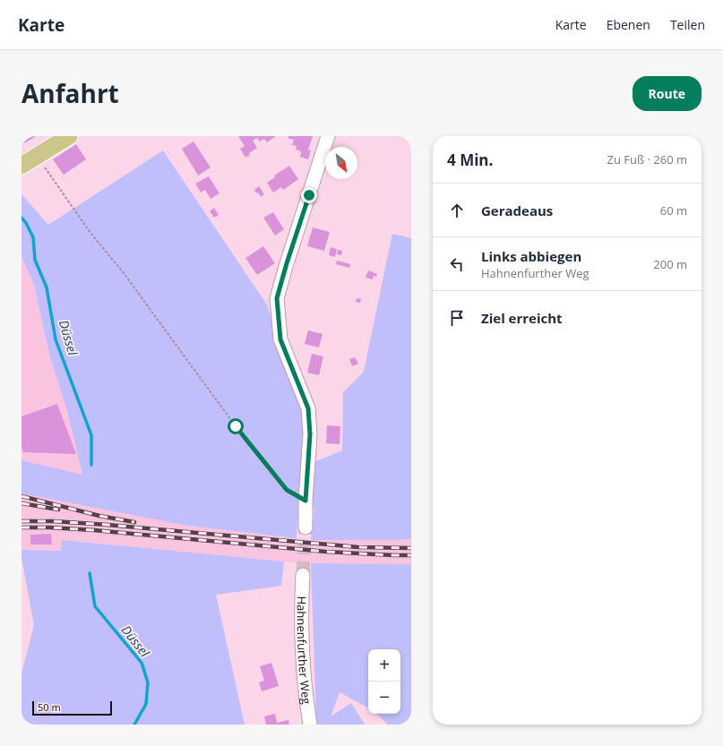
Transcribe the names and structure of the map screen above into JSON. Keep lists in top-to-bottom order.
{
  "streets": {
    "street": ["Hahnenfurther Weg"]
  },
  "water": ["Düssel"],
  "scale_bar": "50 m",
  "north": "bottom right",
  "page": {
    "header": "Karte",
    "nav": ["Karte", "Ebenen", "Teilen"],
    "title": "Anfahrt",
    "buttons": "Route",
    "heading": ["4 Min.", "Zu Fuß · 260 m"],
    "list": [
      ["Geradeaus", "60 m"],
      ["Links abbiegen", "Hahnenfurther Weg", "200 m"],
      "Ziel erreicht"
    ],
    "map_buttons": ["+", "−"],
    "scale": "50 m"
  }
}
